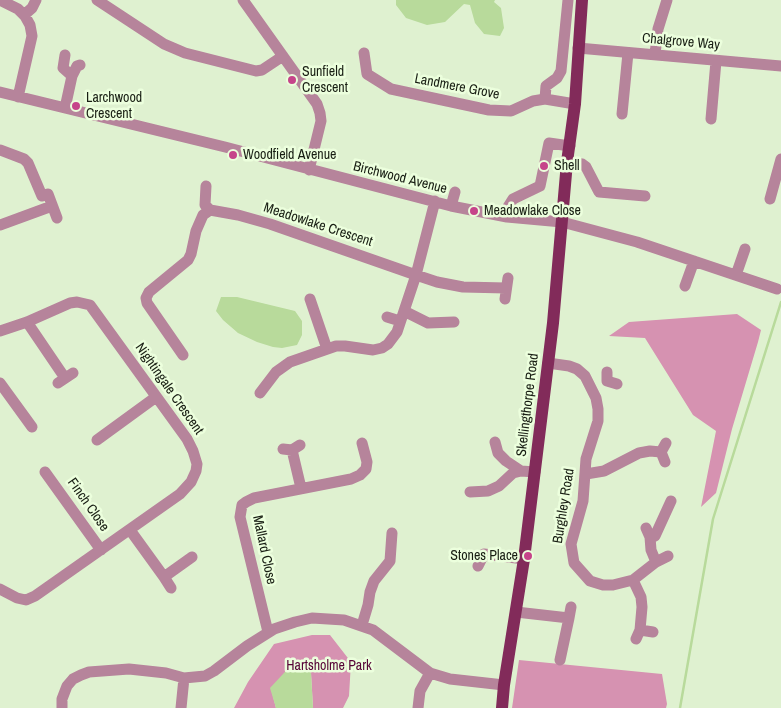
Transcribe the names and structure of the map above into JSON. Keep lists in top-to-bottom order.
{
  "streets": {
    "main road": ["Skellingthorpe Road"],
    "street": [
      "Chalgrove Way",
      "Landmere Grove",
      "Birchwood Avenue",
      "Meadowlake Crescent",
      "Nightingale Crescent",
      "Finch Close",
      "Burghley Road",
      "Mallard Close"
    ]
  },
  "crossings": [
    ["Chalgrove Way", "Skellingthorpe Road"],
    ["Birchwood Avenue", "Skellingthorpe Road"],
    ["Nightingale Crescent", "Finch Close"],
    ["Skellingthorpe Road", "Burghley Road"]
  ],
  "parks": ["Hartsholme Park"],
  "places": [
    "Sunfield Crescent",
    "Larchwood Crescent",
    "Woodfield Avenue",
    "Shell",
    "Meadowlake Close",
    "Stones Place"
  ]
}
